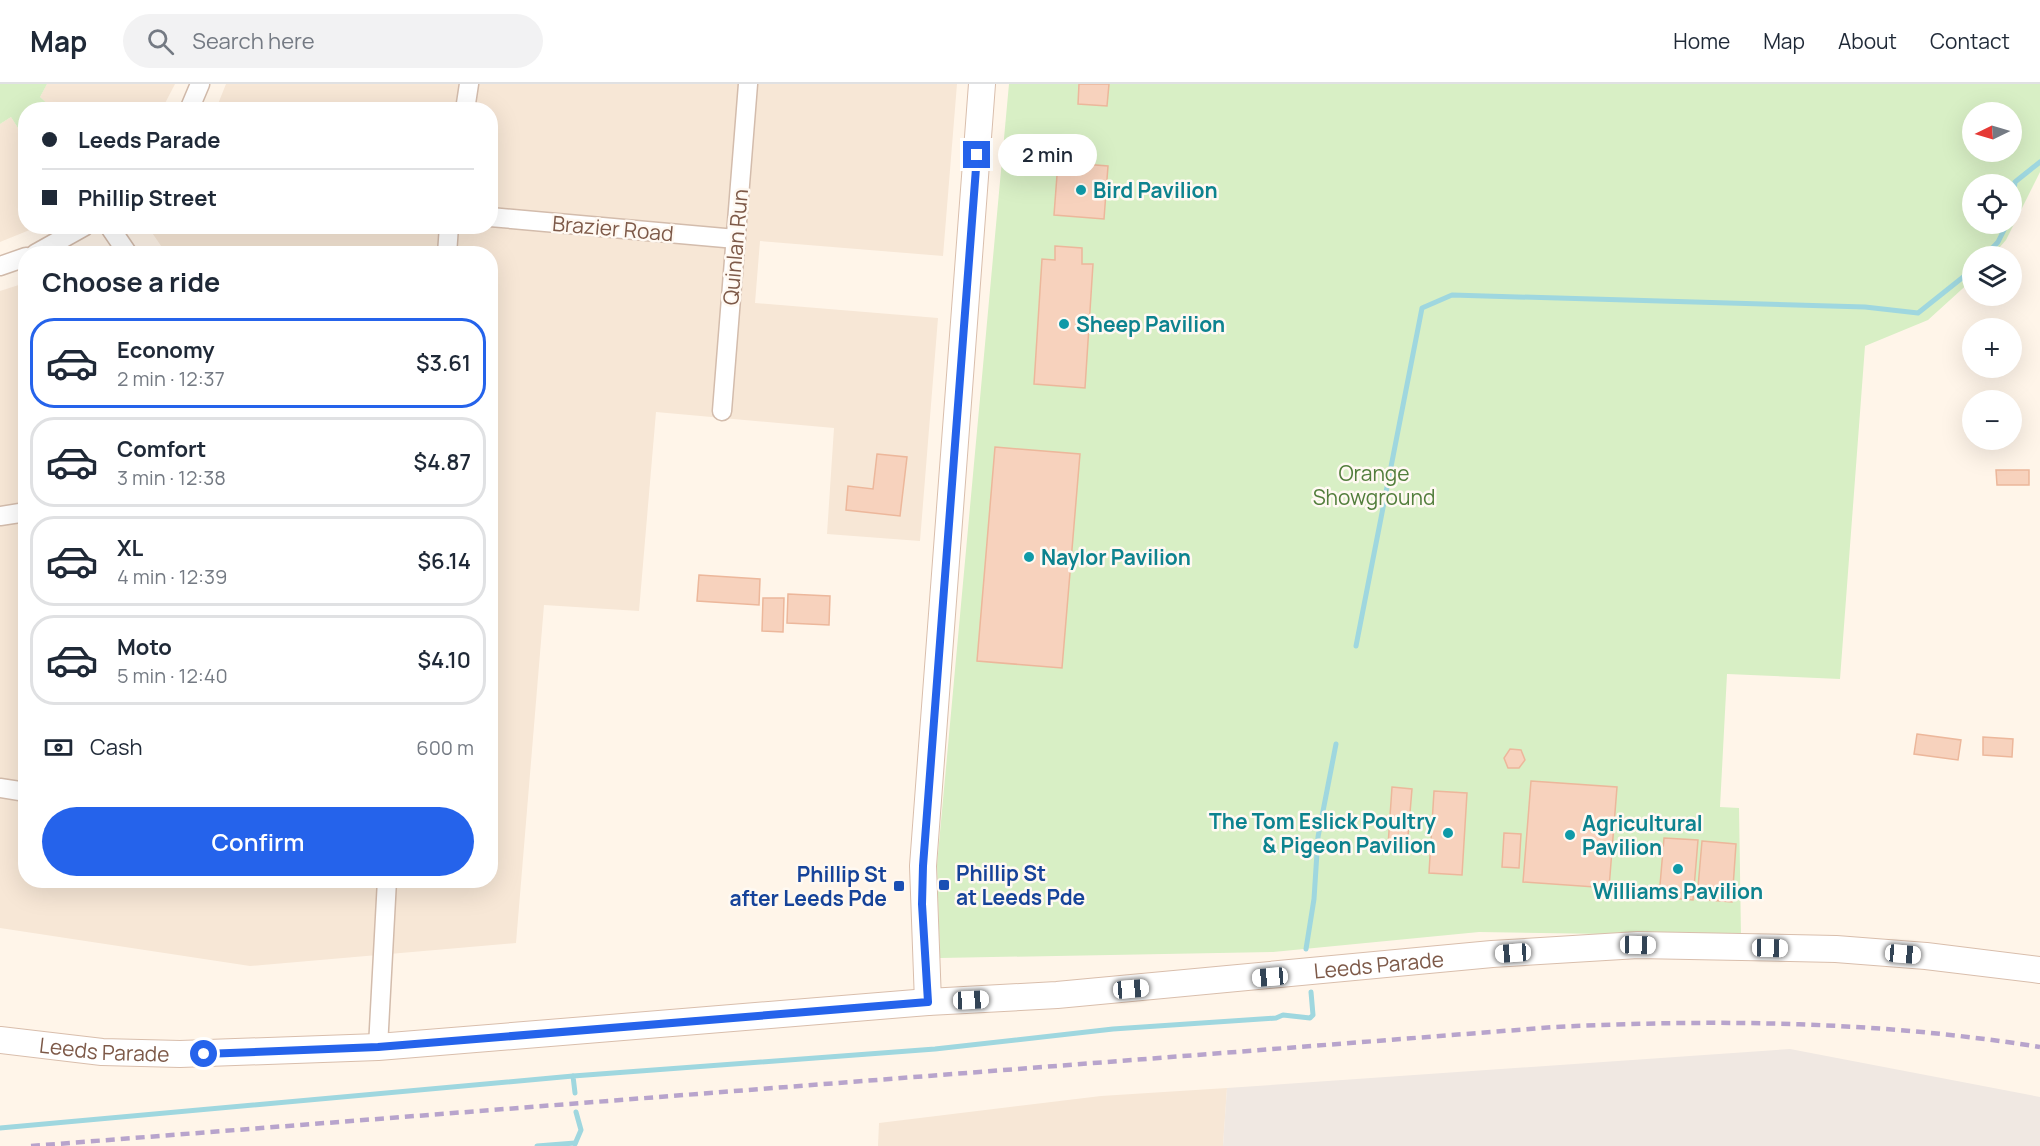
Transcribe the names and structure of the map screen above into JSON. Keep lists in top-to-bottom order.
{
  "streets": {
    "main road": ["Leeds Parade"],
    "street": ["Brazier Road", "Quinlan Run"]
  },
  "crossings": [
    ["Brazier Road", "Quinlan Run"]
  ],
  "parks": ["Orange Showground"],
  "places": {
    "other": [
      "Bird Pavilion",
      "Sheep Pavilion",
      "Naylor Pavilion",
      "The Tom Eslick Poultry & Pigeon Pavilion",
      "Agricultural Pavilion",
      "Williams Pavilion"
    ],
    "transit": ["Phillip St at Leeds Pde", "Phillip St after Leeds Pde"]
  },
  "north": "left",
  "page": {
    "header": "Map",
    "search": "Search here",
    "nav": [
      "Home",
      "Map",
      "About",
      "Contact"
    ],
    "map_buttons": ["+", "−"],
    "banner": ["Leeds Parade", "Phillip Street"],
    "bubble": "2 min",
    "heading": "Choose a ride",
    "list": [
      {
        "name": "Economy",
        "note": "2 min · 12:37",
        "value": "$3.61"
      },
      {
        "name": "Comfort",
        "note": "3 min · 12:38",
        "value": "$4.87"
      },
      {
        "name": "XL",
        "note": "4 min · 12:39",
        "value": "$6.14"
      },
      {
        "name": "Moto",
        "note": "5 min · 12:40",
        "value": "$4.10"
      }
    ],
    "pay": ["Cash", "600 m"],
    "buttons": "Confirm"
  }
}
